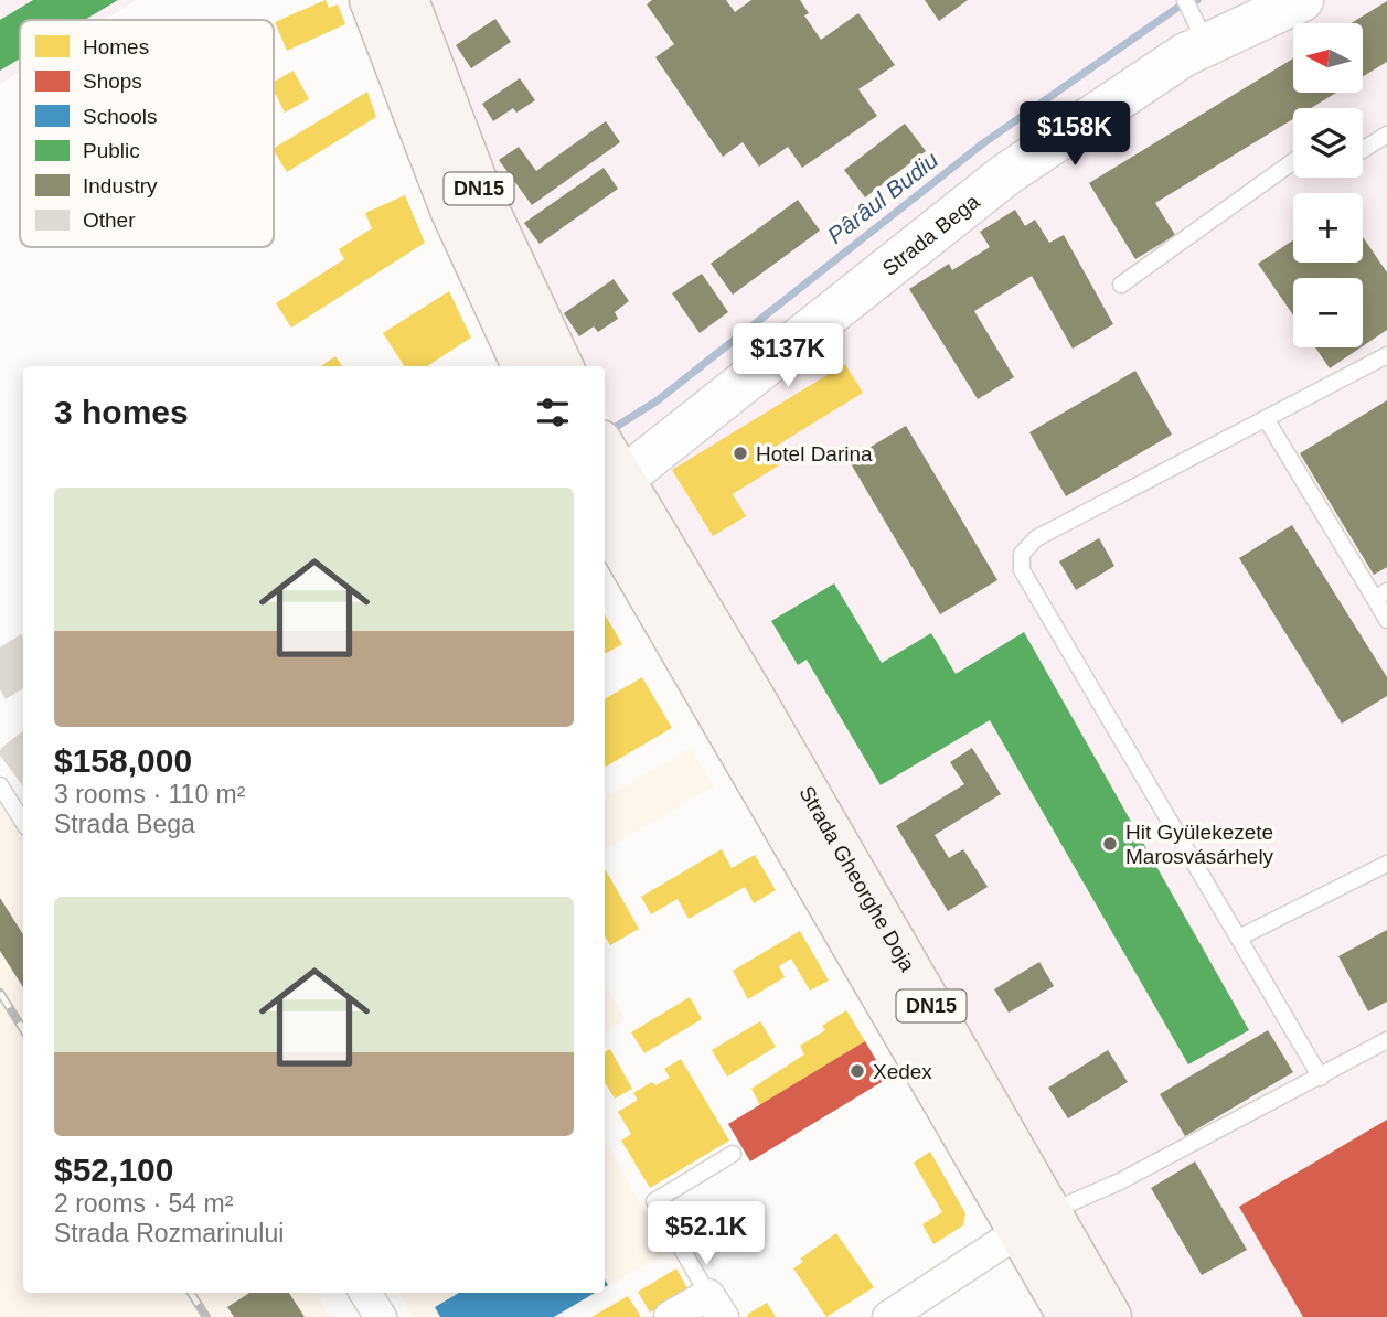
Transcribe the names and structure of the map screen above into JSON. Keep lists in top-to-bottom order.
{
  "streets": {
    "main road": ["DN15", "Strada Bega", "Strada Gheorghe Doja"]
  },
  "crossings": [
    ["Strada Bega", "Strada Gheorghe Doja"]
  ],
  "water": ["Pârâul Budiu"],
  "places": ["Hotel Darina", "Hit Gyülekezete Marosvásárhely", "Xedex"],
  "legend": [
    "Homes",
    "Shops",
    "Schools",
    "Public",
    "Industry",
    "Other"
  ],
  "north": "left",
  "page": {
    "map_buttons": ["+", "−"],
    "price": ["$158K", "$137K", "$52.1K"],
    "heading": "3 homes",
    "list": [
      {
        "name": "$158,000",
        "note": "3 rooms · 110 m² · Strada Bega"
      },
      {
        "name": "$52,100",
        "note": "2 rooms · 54 m² · Strada Rozmarinului"
      }
    ]
  }
}
